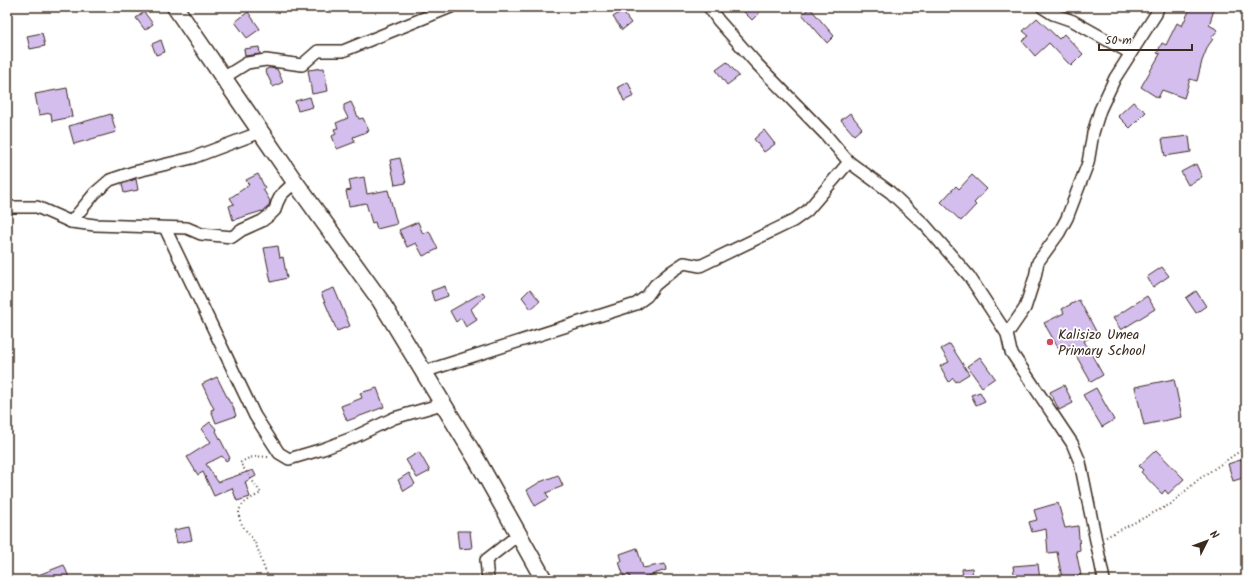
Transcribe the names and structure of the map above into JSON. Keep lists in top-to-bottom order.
{
  "places": ["Kalisizo Umea Primary School"],
  "scale_bar": "50 m",
  "north": "top right"
}
